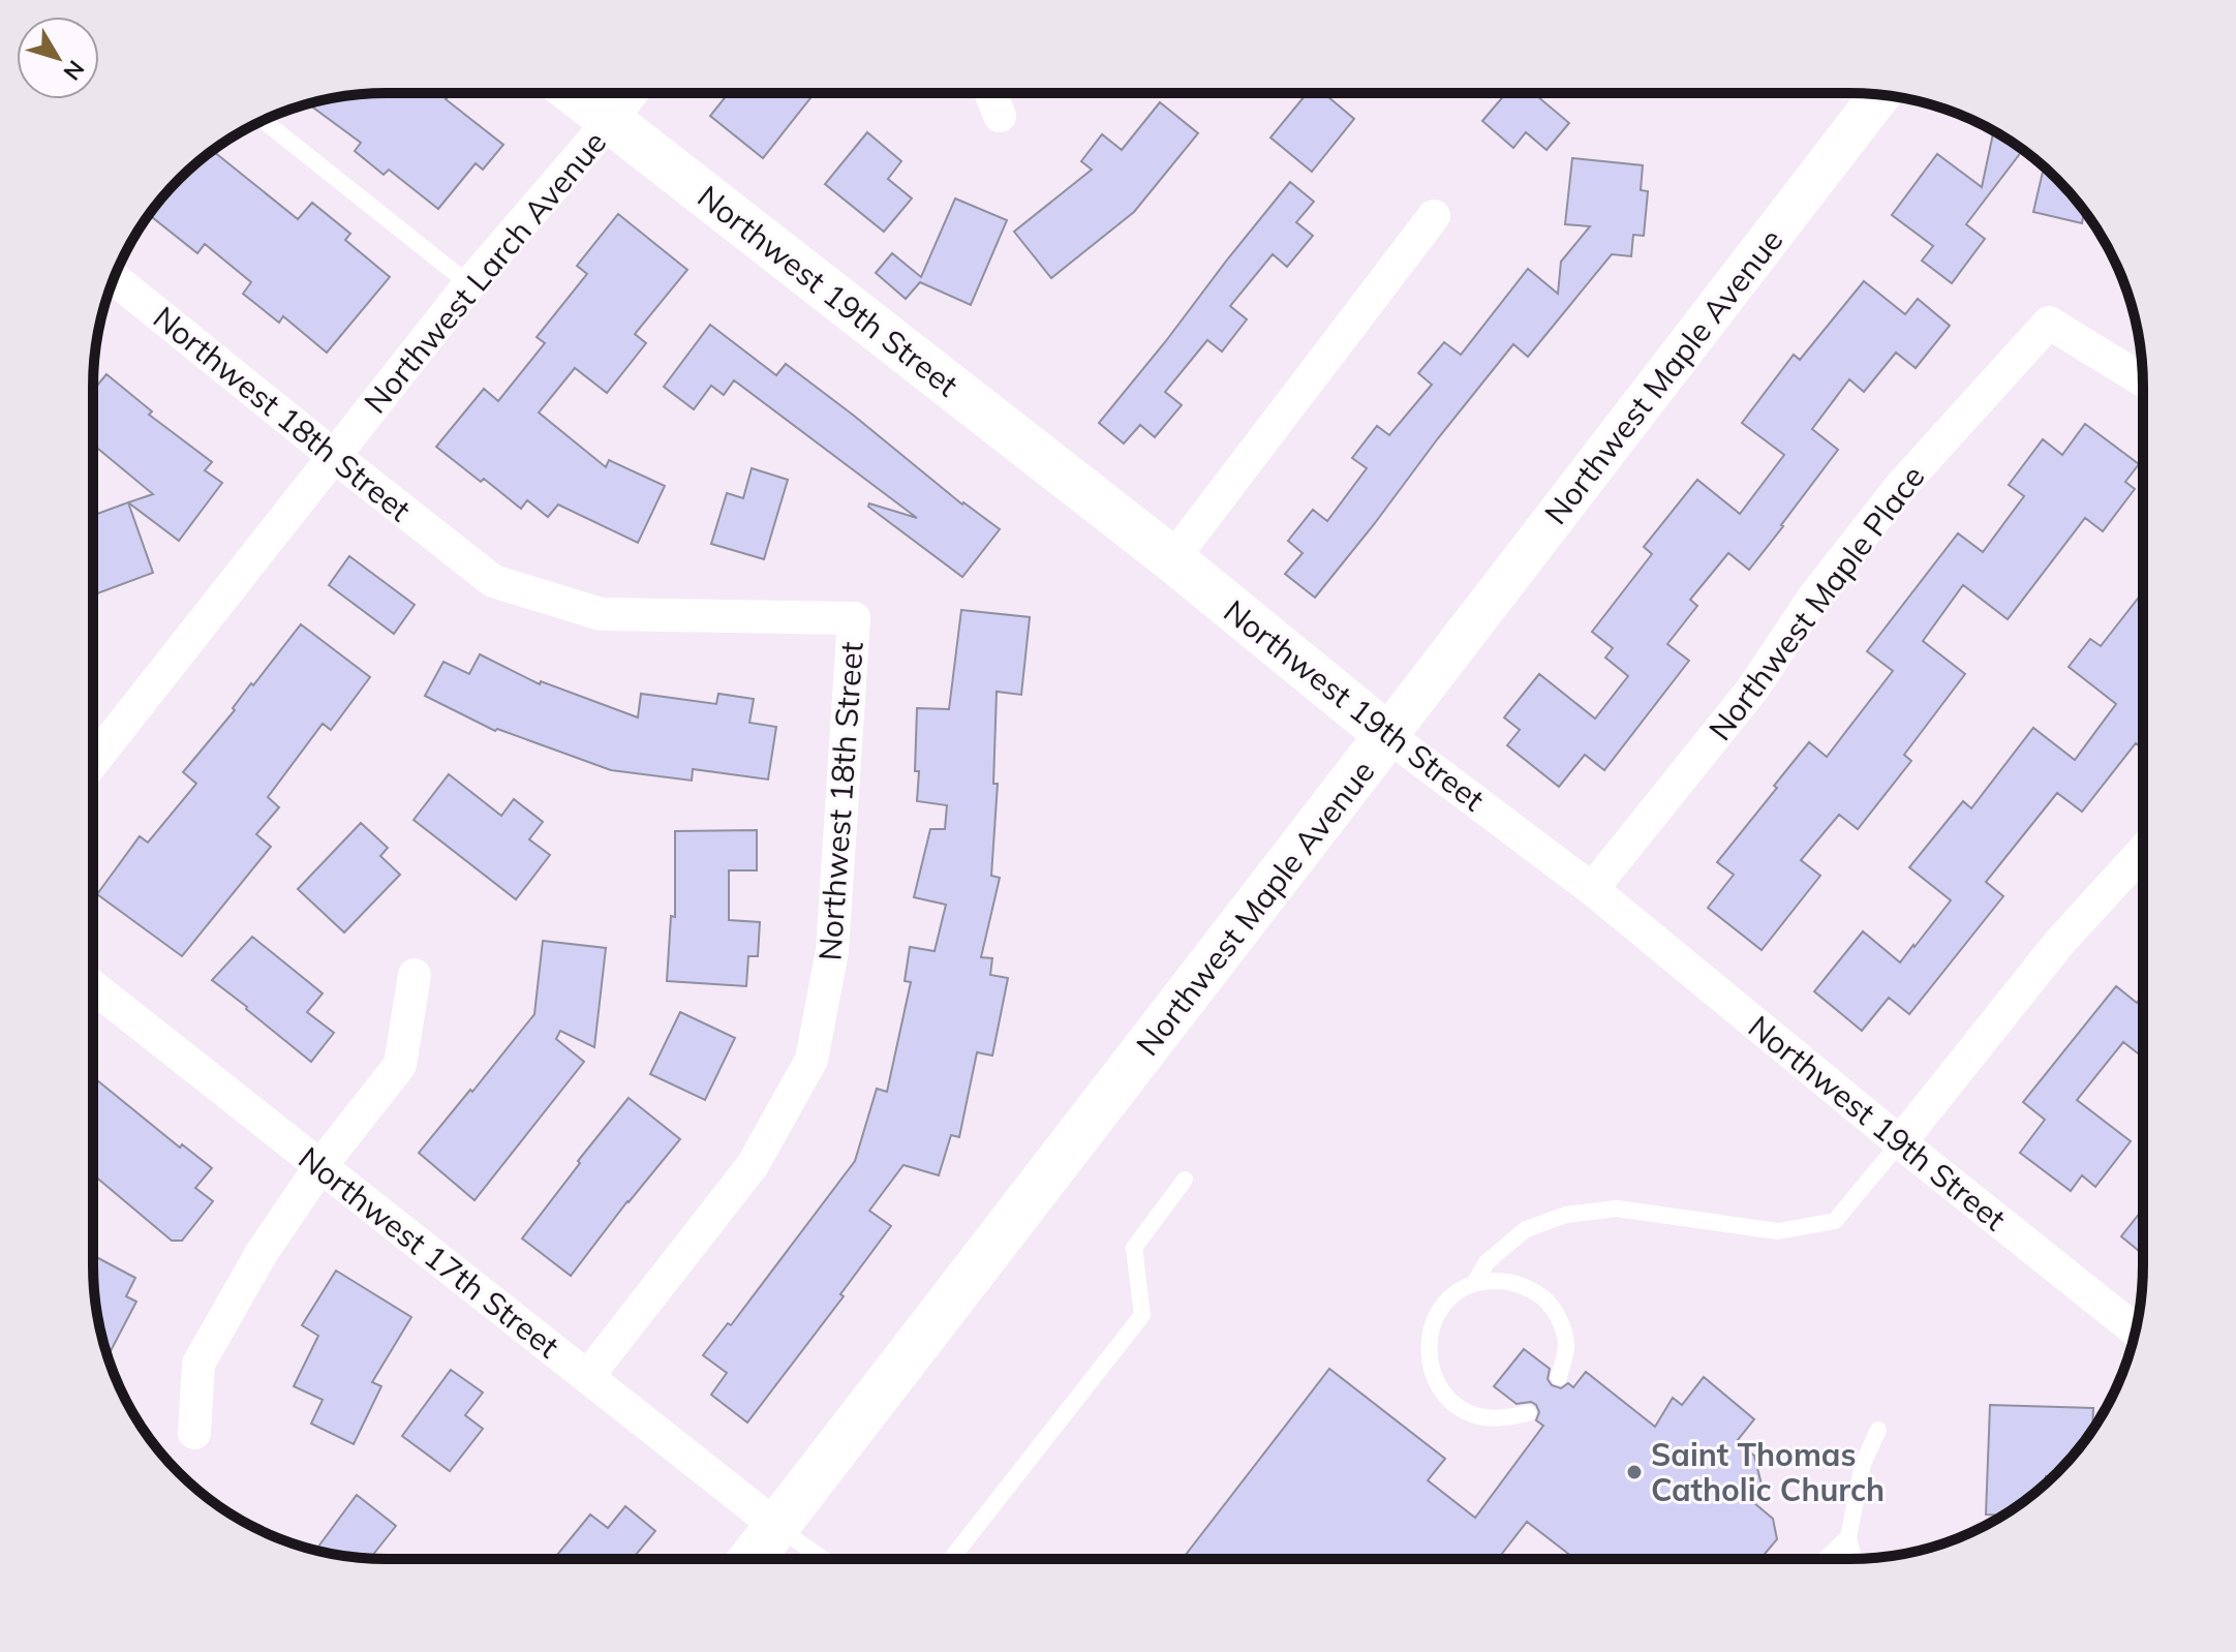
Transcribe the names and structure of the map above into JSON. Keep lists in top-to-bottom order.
{
  "streets": {
    "main road": ["Northwest 19th Street", "Northwest Maple Avenue"],
    "street": [
      "Northwest Larch Avenue",
      "Northwest 18th Street",
      "Northwest Maple Place",
      "Northwest 17th Street"
    ]
  },
  "crossings": [
    ["Northwest Larch Avenue", "Northwest 19th Street"],
    ["Northwest Larch Avenue", "Northwest 18th Street"],
    ["Northwest 19th Street", "Northwest Maple Avenue"],
    ["Northwest 19th Street", "Northwest Maple Place"],
    ["Northwest Maple Avenue", "Northwest 17th Street"],
    ["Northwest 18th Street", "Northwest 17th Street"]
  ],
  "places": ["Saint Thomas Catholic Church"],
  "north": "bottom right"
}
